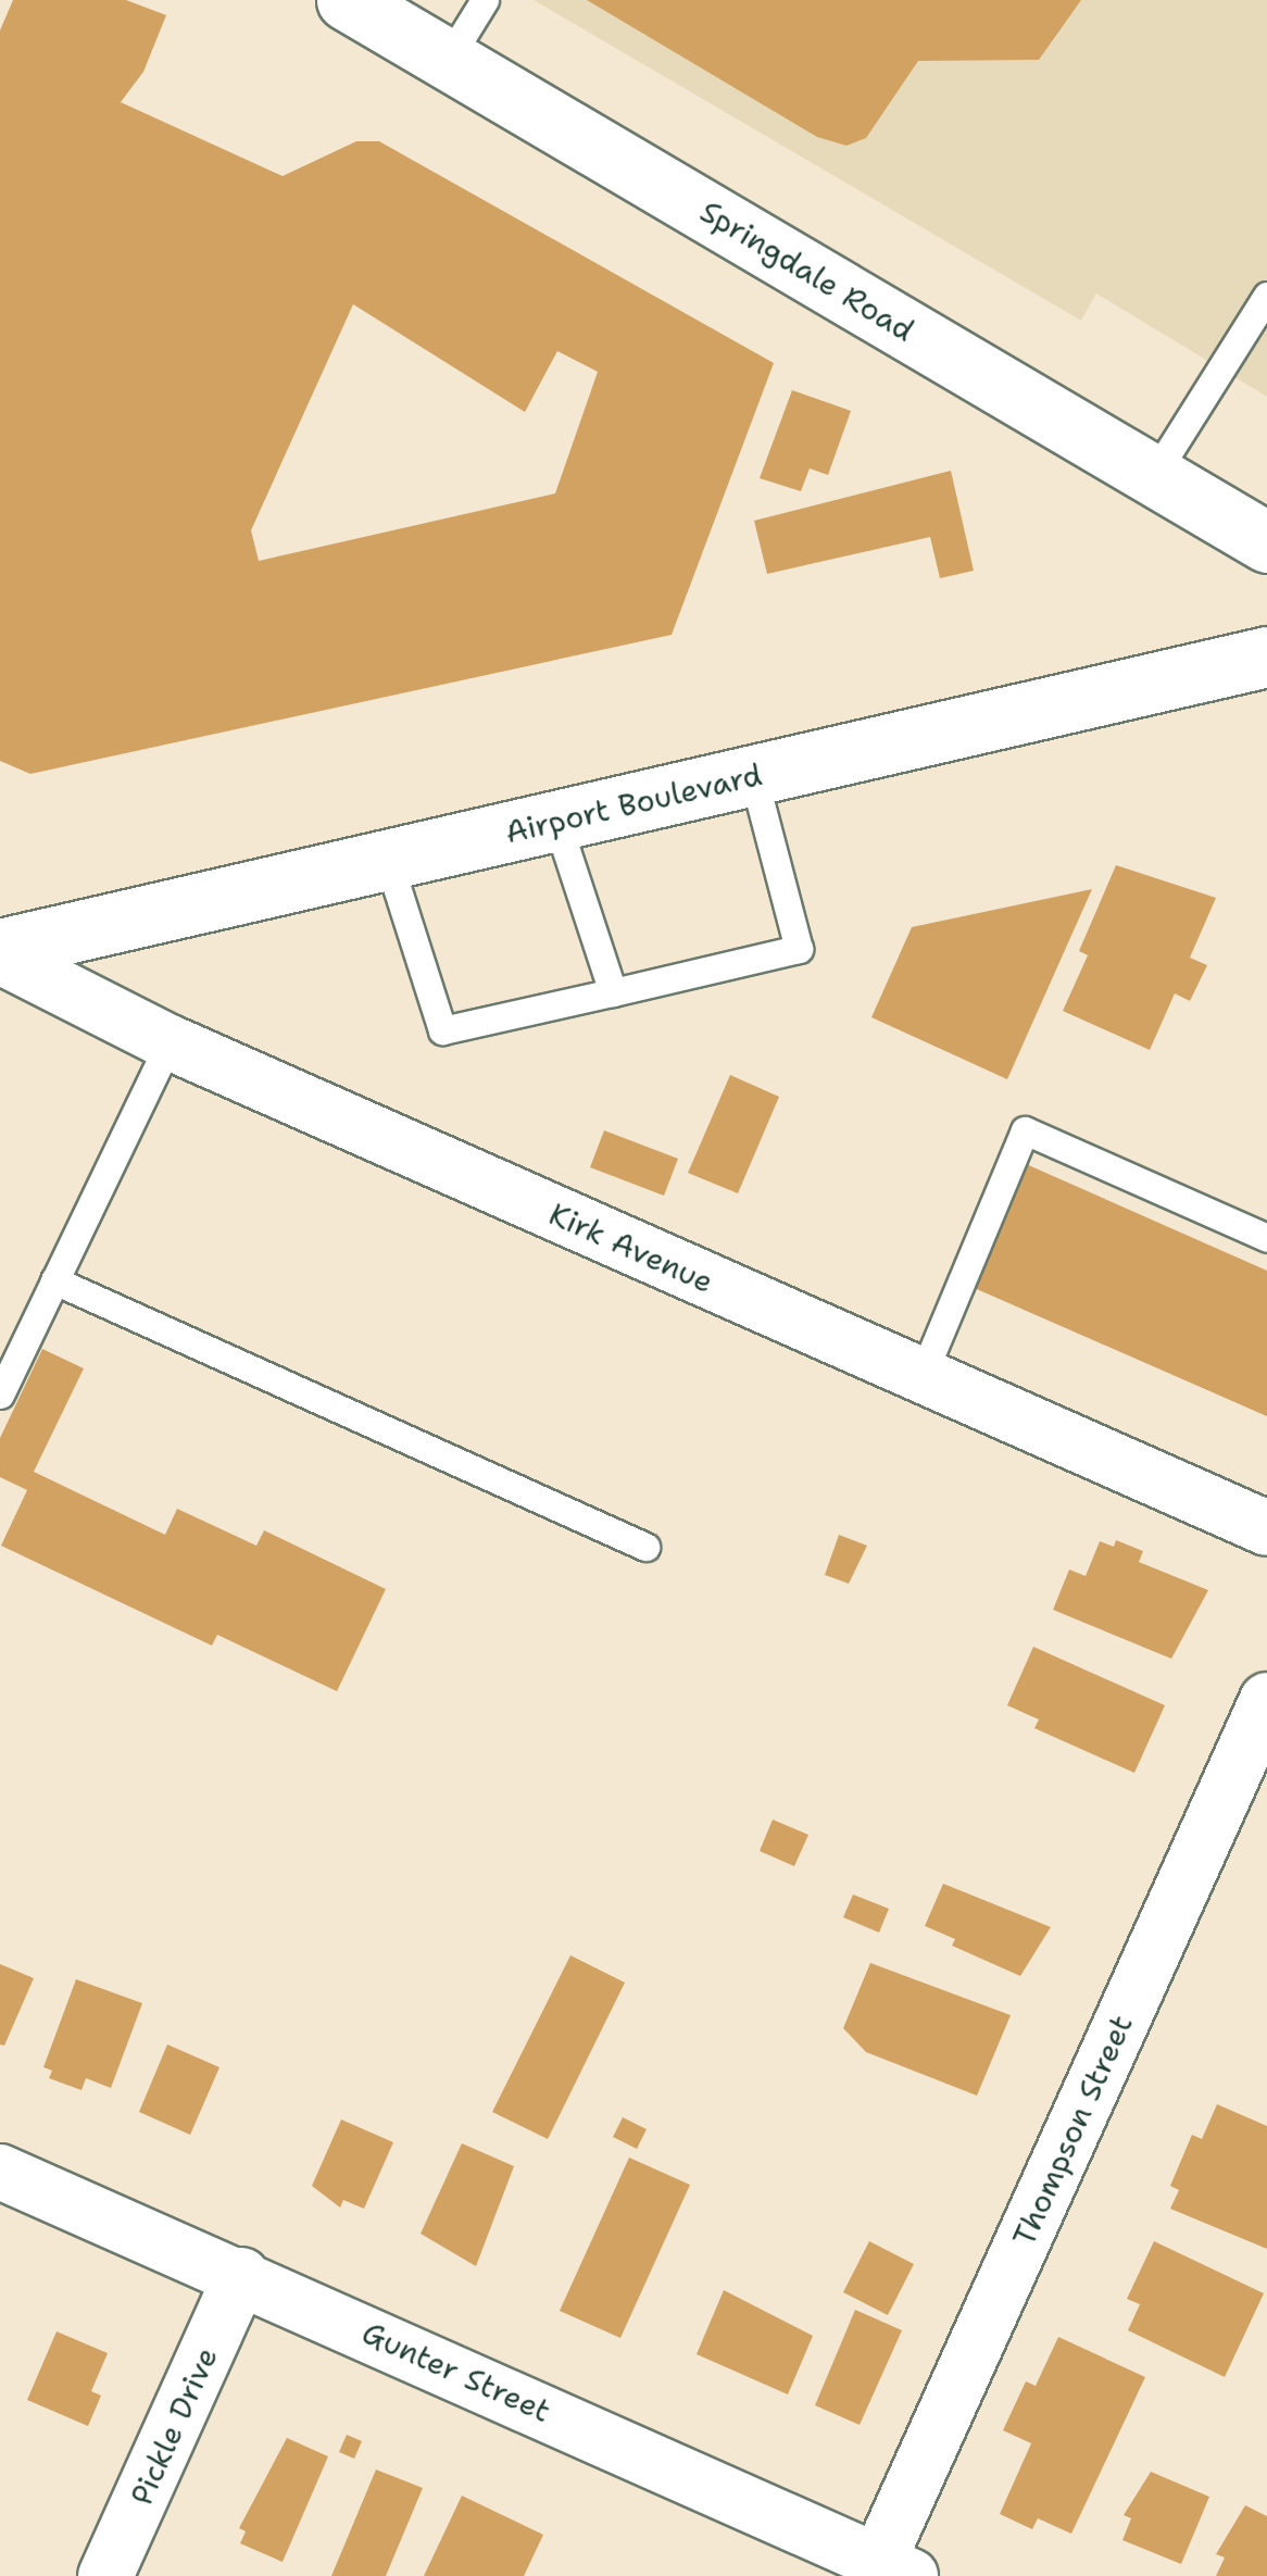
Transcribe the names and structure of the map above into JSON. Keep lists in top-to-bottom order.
{
  "streets": {
    "main road": ["Springdale Road", "Airport Boulevard"],
    "street": [
      "Kirk Avenue",
      "Thompson Street",
      "Gunter Street",
      "Pickle Drive"
    ]
  },
  "crossings": [
    ["Airport Boulevard", "Kirk Avenue"],
    ["Thompson Street", "Gunter Street"],
    ["Gunter Street", "Pickle Drive"]
  ]
}
